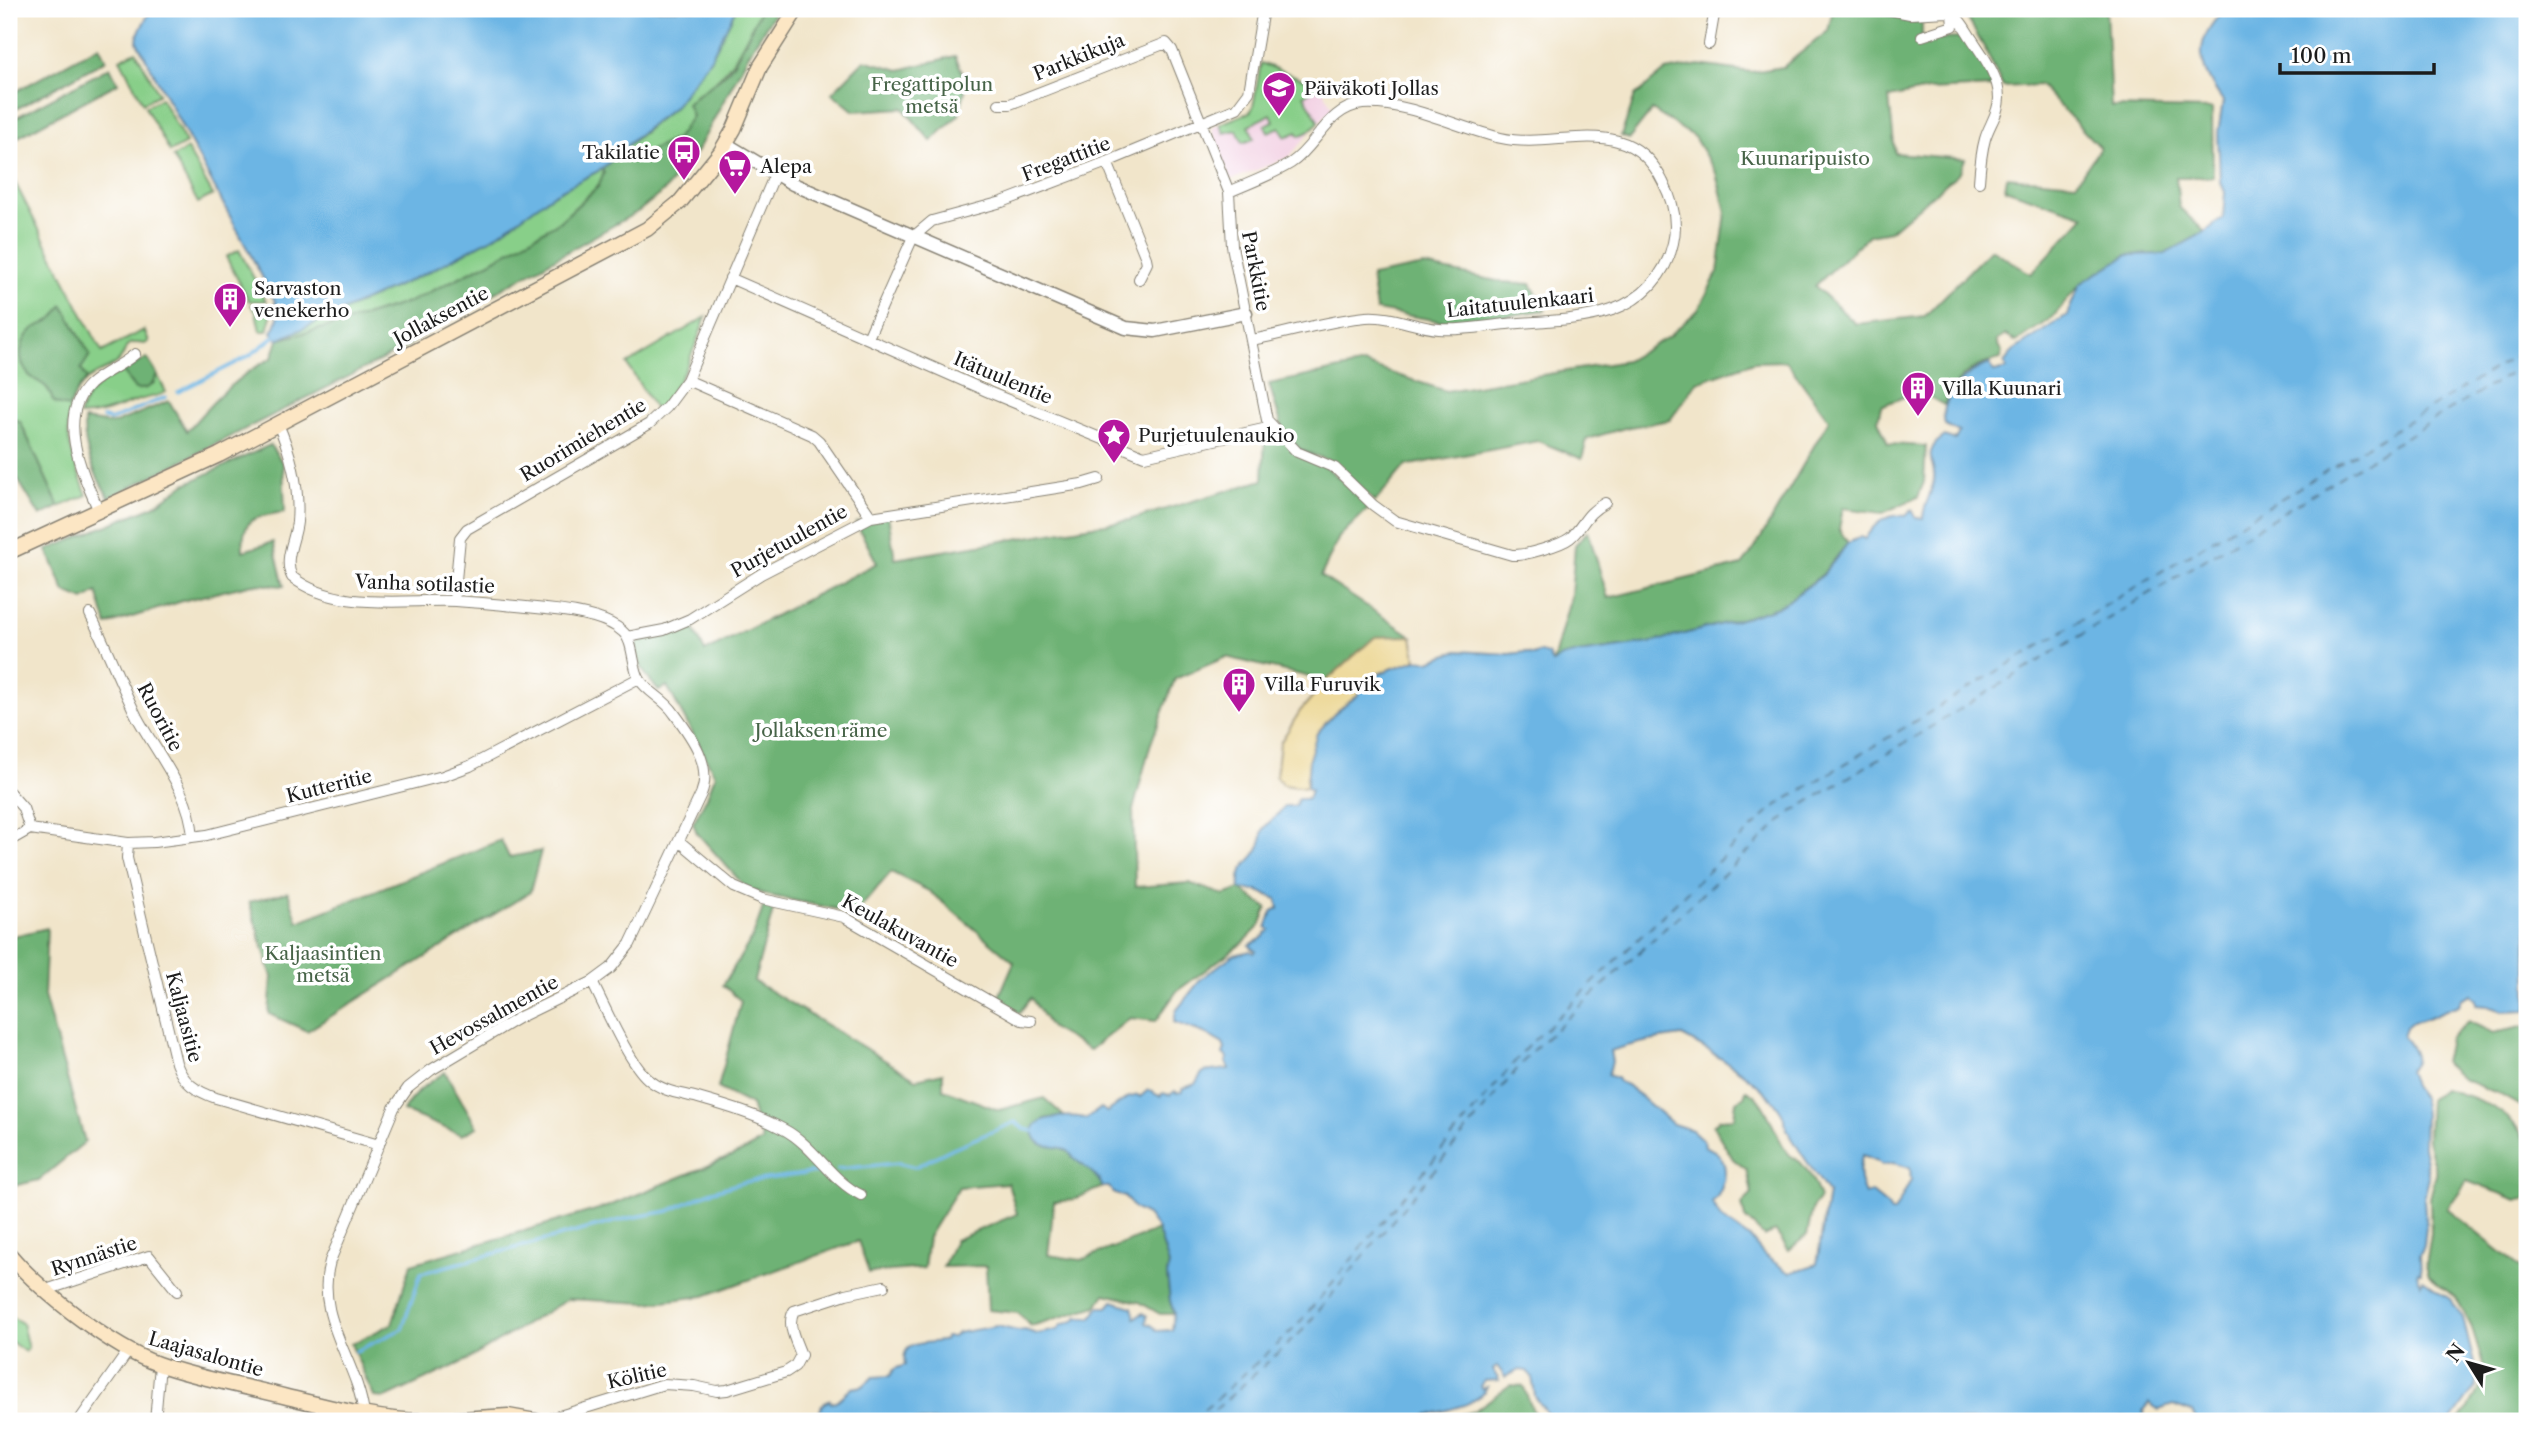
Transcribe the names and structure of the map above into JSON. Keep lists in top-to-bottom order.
{
  "streets": {
    "main road": ["Jollaksentie", "Laajasalontie"],
    "street": [
      "Parkkikuja",
      "Fregattitie",
      "Parkkitie",
      "Laitatuulenkaari",
      "Itätuulentie",
      "Ruorimiehentie",
      "Purjetuulentie",
      "Vanha sotilastie",
      "Ruoritie",
      "Kutteritie",
      "Keulakuvantie",
      "Hevossalmentie",
      "Kaljaasitie",
      "Rynnästie",
      "Kölitie"
    ]
  },
  "crossings": [
    ["Parkkikuja", "Fregattitie"],
    ["Parkkikuja", "Parkkitie"],
    ["Fregattitie", "Parkkitie"],
    ["Parkkitie", "Laitatuulenkaari"],
    ["Parkkitie", "Itätuulentie"],
    ["Jollaksentie", "Vanha sotilastie"],
    ["Itätuulentie", "Ruorimiehentie"],
    ["Ruorimiehentie", "Vanha sotilastie"],
    ["Purjetuulentie", "Vanha sotilastie"],
    ["Ruoritie", "Kutteritie"],
    ["Kutteritie", "Hevossalmentie"],
    ["Kutteritie", "Kaljaasitie"],
    ["Keulakuvantie", "Hevossalmentie"],
    ["Hevossalmentie", "Kaljaasitie"],
    ["Hevossalmentie", "Laajasalontie"],
    ["Rynnästie", "Laajasalontie"]
  ],
  "parks": [
    "Fregattipolun metsä",
    "Kuunaripuisto",
    "Jollaksen räme",
    "Kaljaasintien metsä"
  ],
  "places": {
    "school or university": ["Päiväkoti Jollas"],
    "bus stop": ["Takilatie"],
    "supermarket": ["Alepa"],
    "building": ["Sarvaston venekerho", "Villa Kuunari", "Villa Furuvik"],
    "place": ["Purjetuulenaukio"]
  },
  "scale_bar": "100 m",
  "north": "top left"
}
